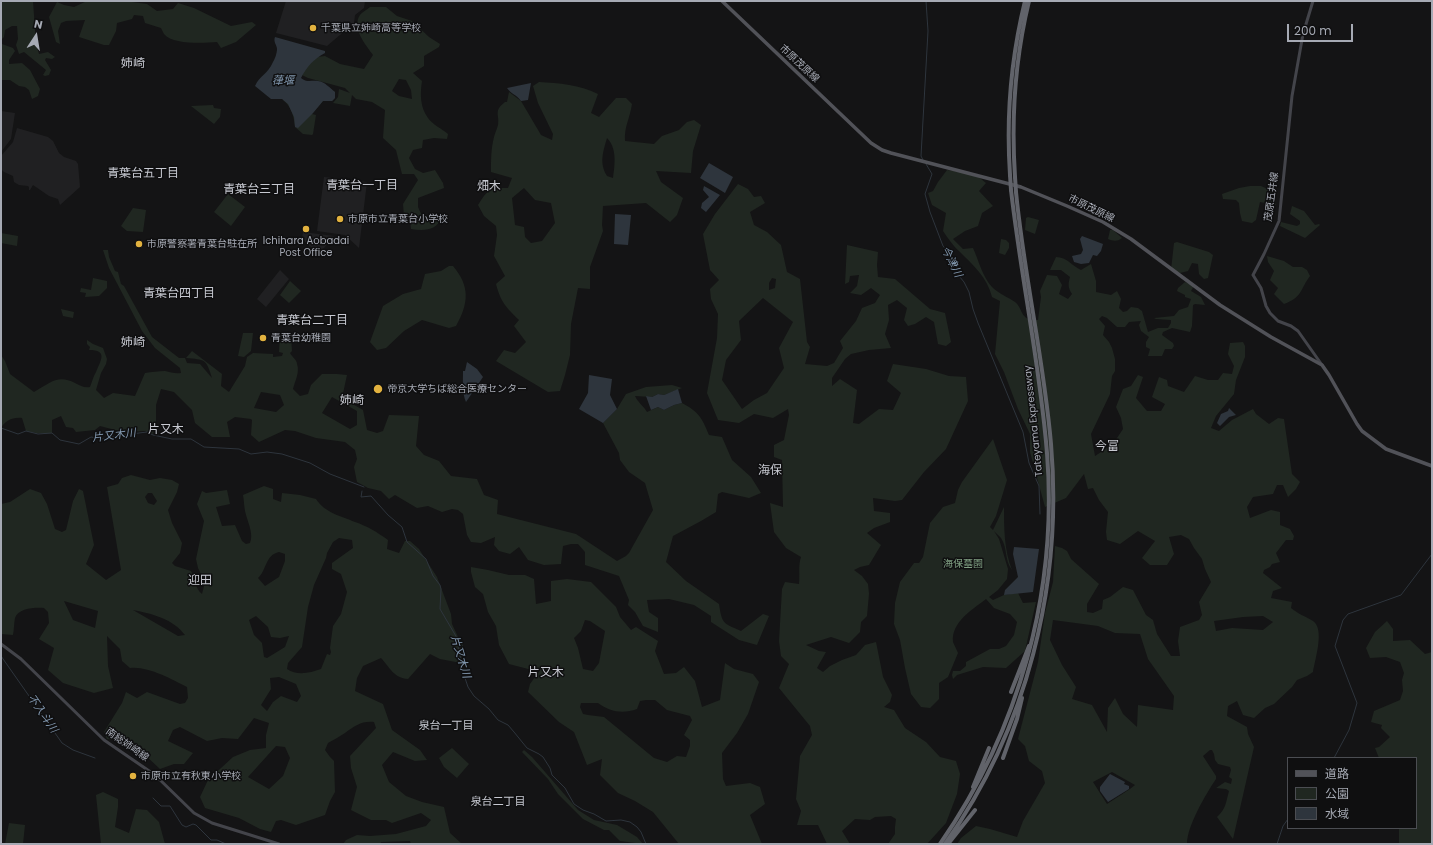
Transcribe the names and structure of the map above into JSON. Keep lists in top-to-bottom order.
{
  "streets": {
    "highway": ["Tateyama Expressway"],
    "main road": ["市原茂原線", "茂原五井線", "南総姉崎線"]
  },
  "crossings": [
    ["市原茂原線", "茂原五井線"]
  ],
  "districts": [
    "姉崎",
    "青葉台五丁目",
    "青葉台一丁目",
    "畑木",
    "青葉台三丁目",
    "青葉台四丁目",
    "青葉台二丁目",
    "姉崎",
    "姉崎",
    "片又木",
    "今富",
    "海保",
    "迎田",
    "片又木",
    "泉台一丁目",
    "泉台二丁目"
  ],
  "water": [
    "葎堰",
    "今津川",
    "片又木川",
    "不入斗川"
  ],
  "parks": ["海保墓園"],
  "places": [
    "千葉県立姉崎高等学校",
    "市原市立青葉台小学校",
    "Ichihara Aobadai Post Office",
    "市原警察署青葉台駐在所",
    "青葉台幼稚園",
    "帝京大学ちば総合医療センター",
    "市原市立有秋東小学校"
  ],
  "legend": ["道路", "公園", "水域"],
  "scale_bar": "200 m",
  "north": "top"
}
